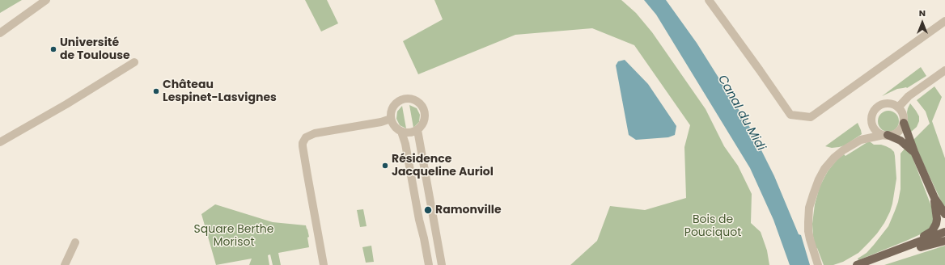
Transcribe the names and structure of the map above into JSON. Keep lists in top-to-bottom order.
{
  "water": ["Canal du Midi"],
  "parks": ["Bois de Pouciquot", "Square Berthe Morisot"],
  "places": [
    "Université de Toulouse",
    "Château Lespinet-Lasvignes",
    "Résidence Jacqueline Auriol",
    "Ramonville"
  ],
  "north": "top"
}
